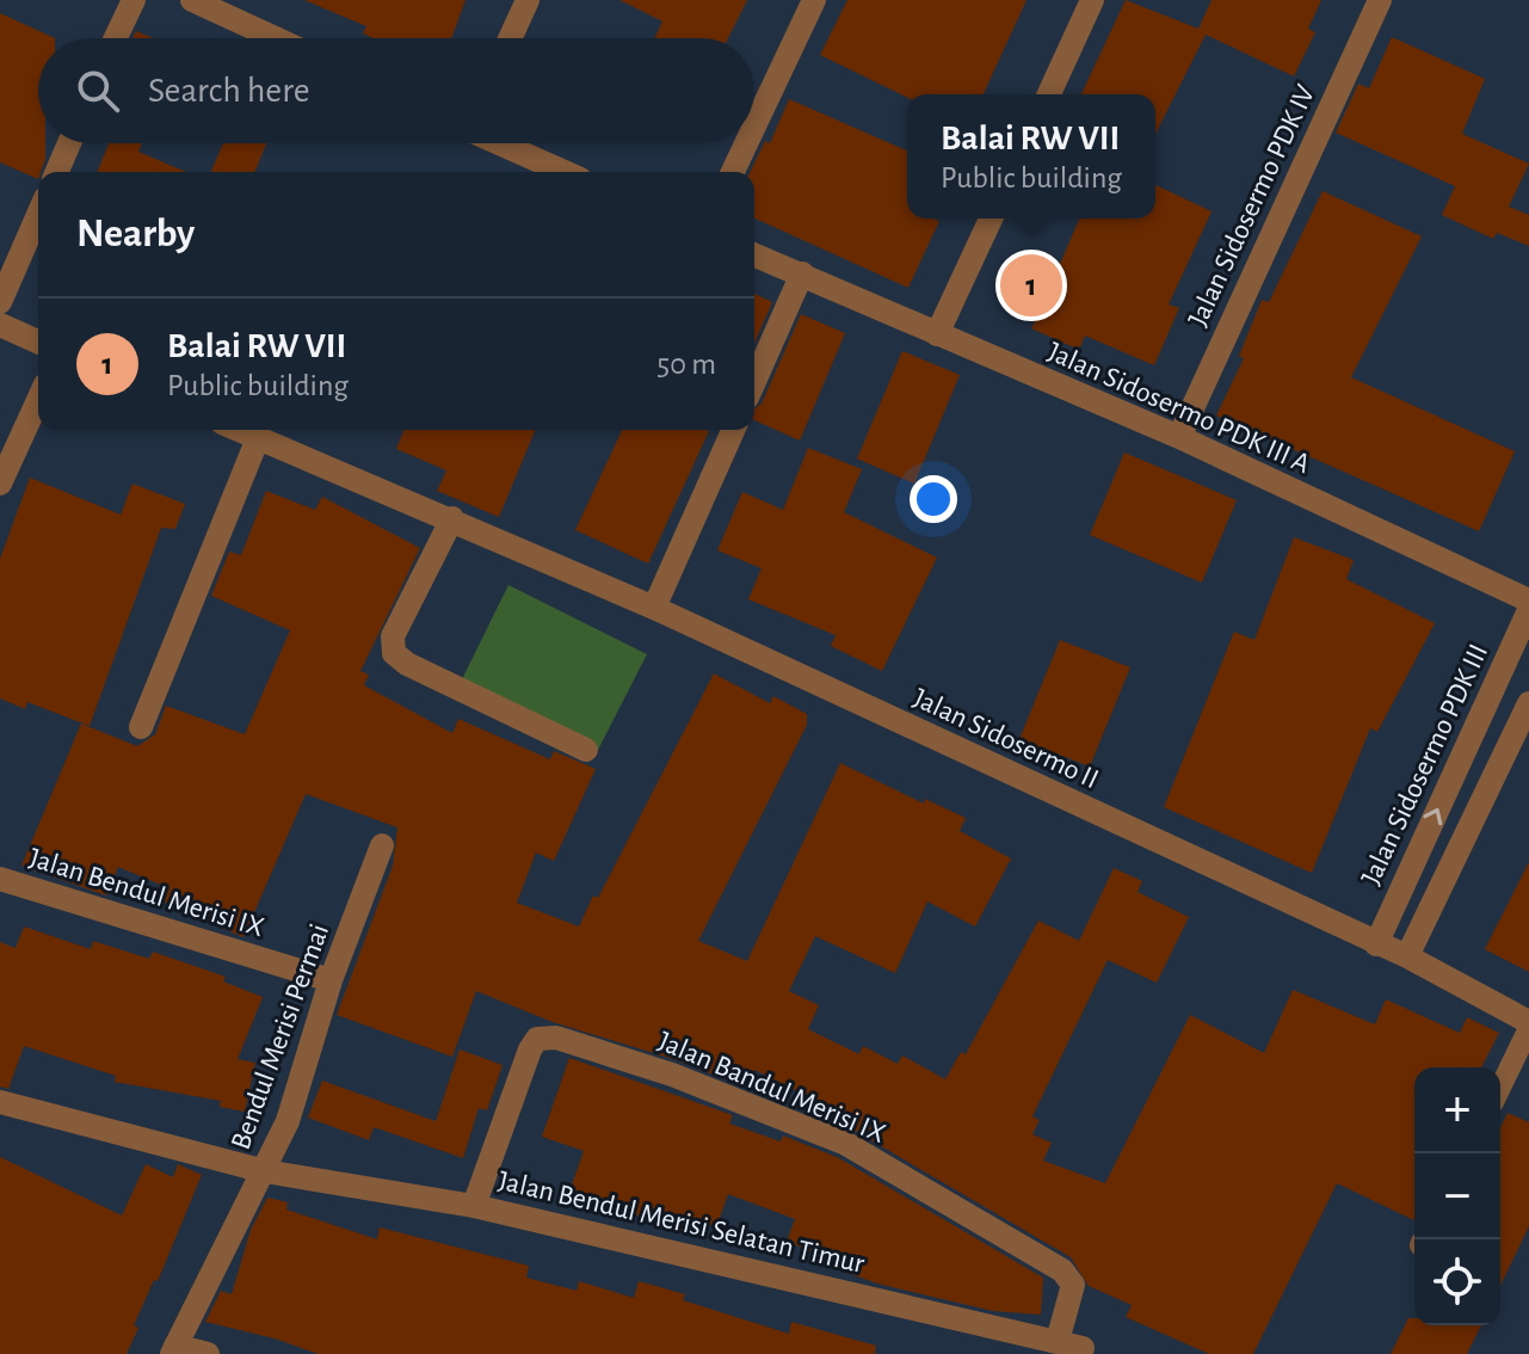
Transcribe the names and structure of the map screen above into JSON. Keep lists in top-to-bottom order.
{
  "streets": {
    "street": [
      "Jalan Sidosermo PDK IV",
      "Jalan Sidosermo PDK III A",
      "Jalan Sidosermo II",
      "Jalan Sidosermo PDK III",
      "Jalan Bendul Merisi IX",
      "Bendul Merisi Permai",
      "Jalan Bandul Merisi IX",
      "Jalan Bendul Merisi Selatan Timur"
    ]
  },
  "crossings": [
    ["Jalan Sidosermo PDK IV", "Jalan Sidosermo PDK III A"],
    ["Jalan Sidosermo PDK III A", "Jalan Sidosermo PDK III"],
    ["Jalan Sidosermo II", "Jalan Sidosermo PDK III"],
    ["Jalan Bendul Merisi IX", "Bendul Merisi Permai"],
    ["Bendul Merisi Permai", "Jalan Bendul Merisi Selatan Timur"],
    ["Jalan Bandul Merisi IX", "Jalan Bendul Merisi Selatan Timur"]
  ],
  "page": {
    "search": "Search here",
    "popup": ["Balai RW VII", "Public building"],
    "heading": "Nearby",
    "pins": "1",
    "list": [
      {
        "mark": "1",
        "name": "Balai RW VII",
        "note": "Public building",
        "value": "50 m"
      }
    ],
    "map_buttons": ["+", "−"]
  }
}
